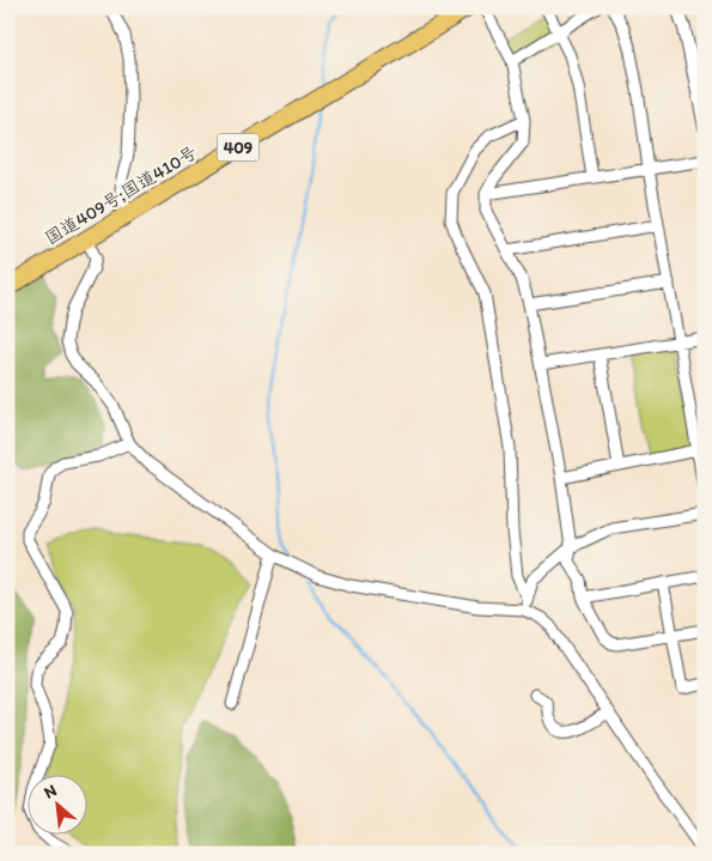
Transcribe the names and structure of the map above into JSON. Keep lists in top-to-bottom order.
{
  "streets": {
    "highway": ["409", "国道409号;国道410号"]
  },
  "north": "top left"
}
